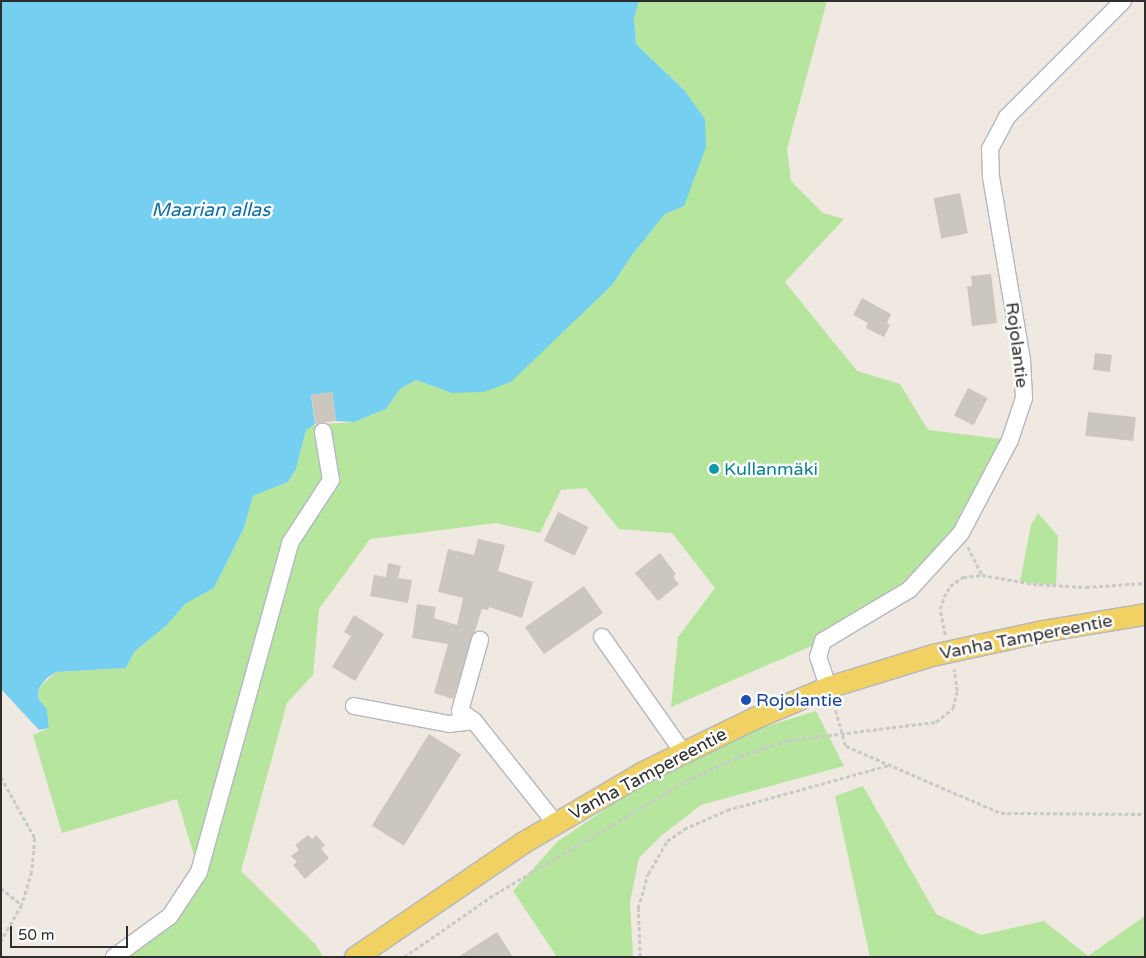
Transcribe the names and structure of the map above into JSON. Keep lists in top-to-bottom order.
{
  "streets": {
    "main road": ["Vanha Tampereentie"],
    "street": ["Rojolantie"]
  },
  "crossings": [
    ["Rojolantie", "Vanha Tampereentie"]
  ],
  "water": ["Maarian allas"],
  "places": ["Kullanmäki", "Rojolantie"],
  "scale_bar": "50 m"
}
